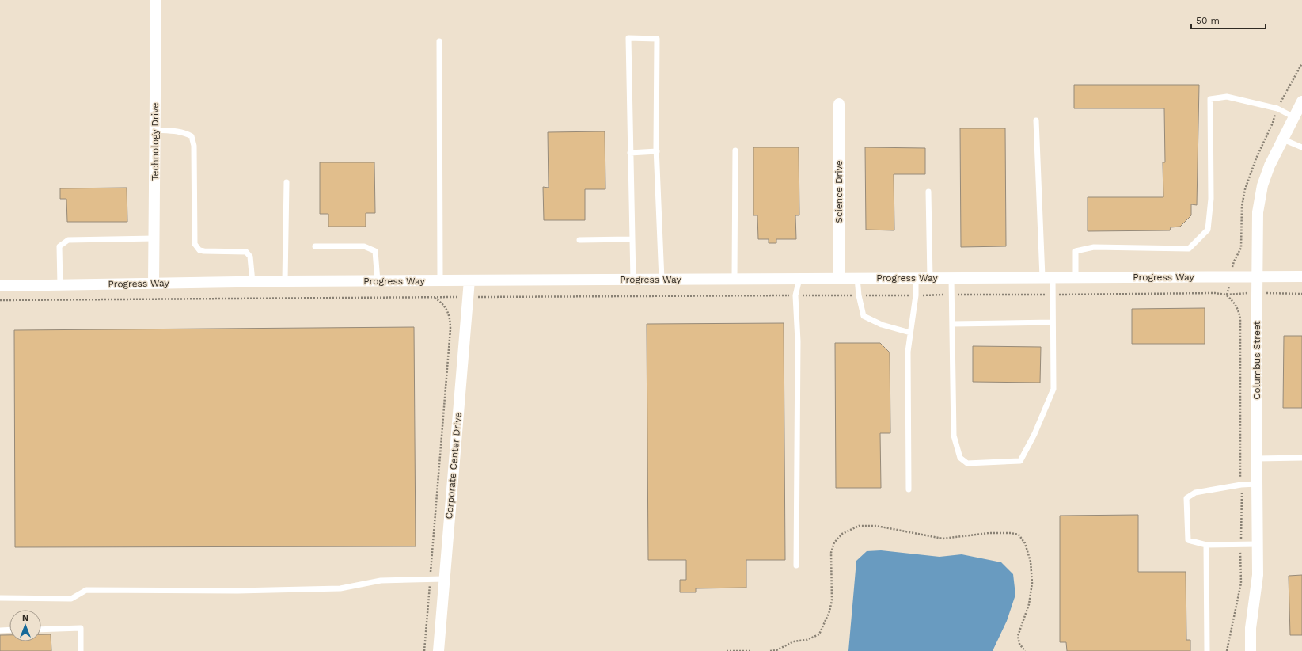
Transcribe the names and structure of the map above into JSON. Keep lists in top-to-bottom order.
{
  "streets": {
    "street": [
      "Technology Drive",
      "Science Drive",
      "Progress Way",
      "Columbus Street",
      "Corporate Center Drive"
    ]
  },
  "crossings": [
    ["Technology Drive", "Progress Way"],
    ["Science Drive", "Progress Way"],
    ["Progress Way", "Columbus Street"],
    ["Progress Way", "Corporate Center Drive"]
  ],
  "scale_bar": "50 m",
  "north": "top"
}
